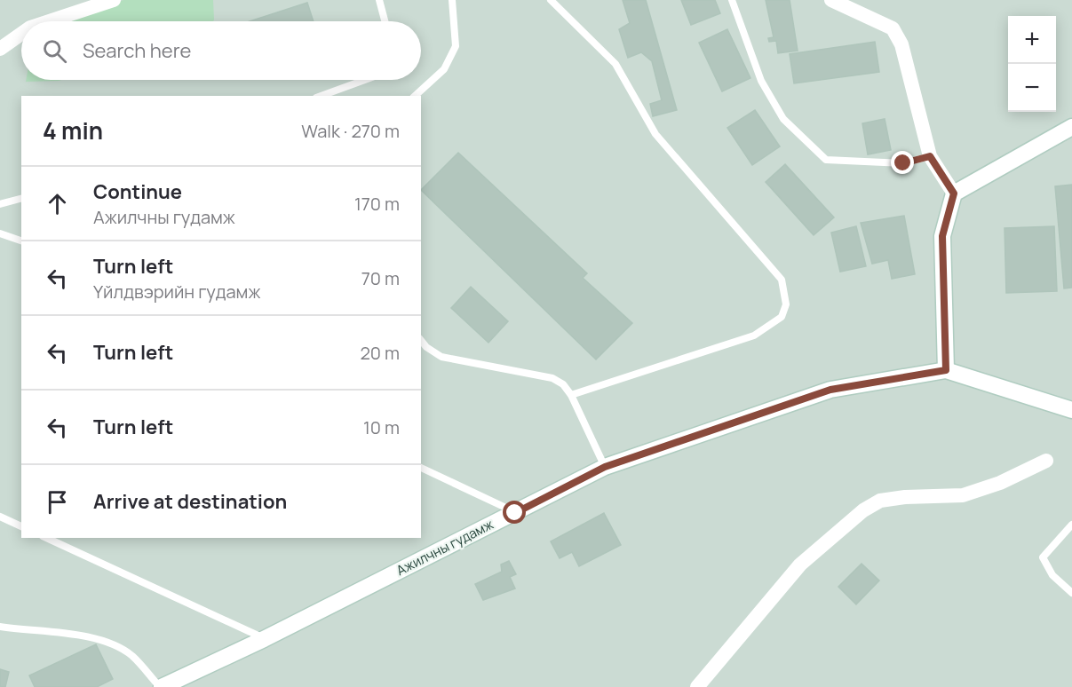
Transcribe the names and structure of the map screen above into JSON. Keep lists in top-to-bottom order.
{
  "streets": {
    "main road": ["Ажилчны гудамж"]
  },
  "page": {
    "map_buttons": ["+", "−"],
    "search": "Search here",
    "heading": ["4 min", "Walk · 270 m"],
    "list": [
      ["Continue", "Ажилчны гудамж", "170 m"],
      ["Turn left", "Yйлдвэрийн гудамж", "70 m"],
      ["Turn left", "20 m"],
      ["Turn left", "10 m"],
      "Arrive at destination"
    ]
  }
}
